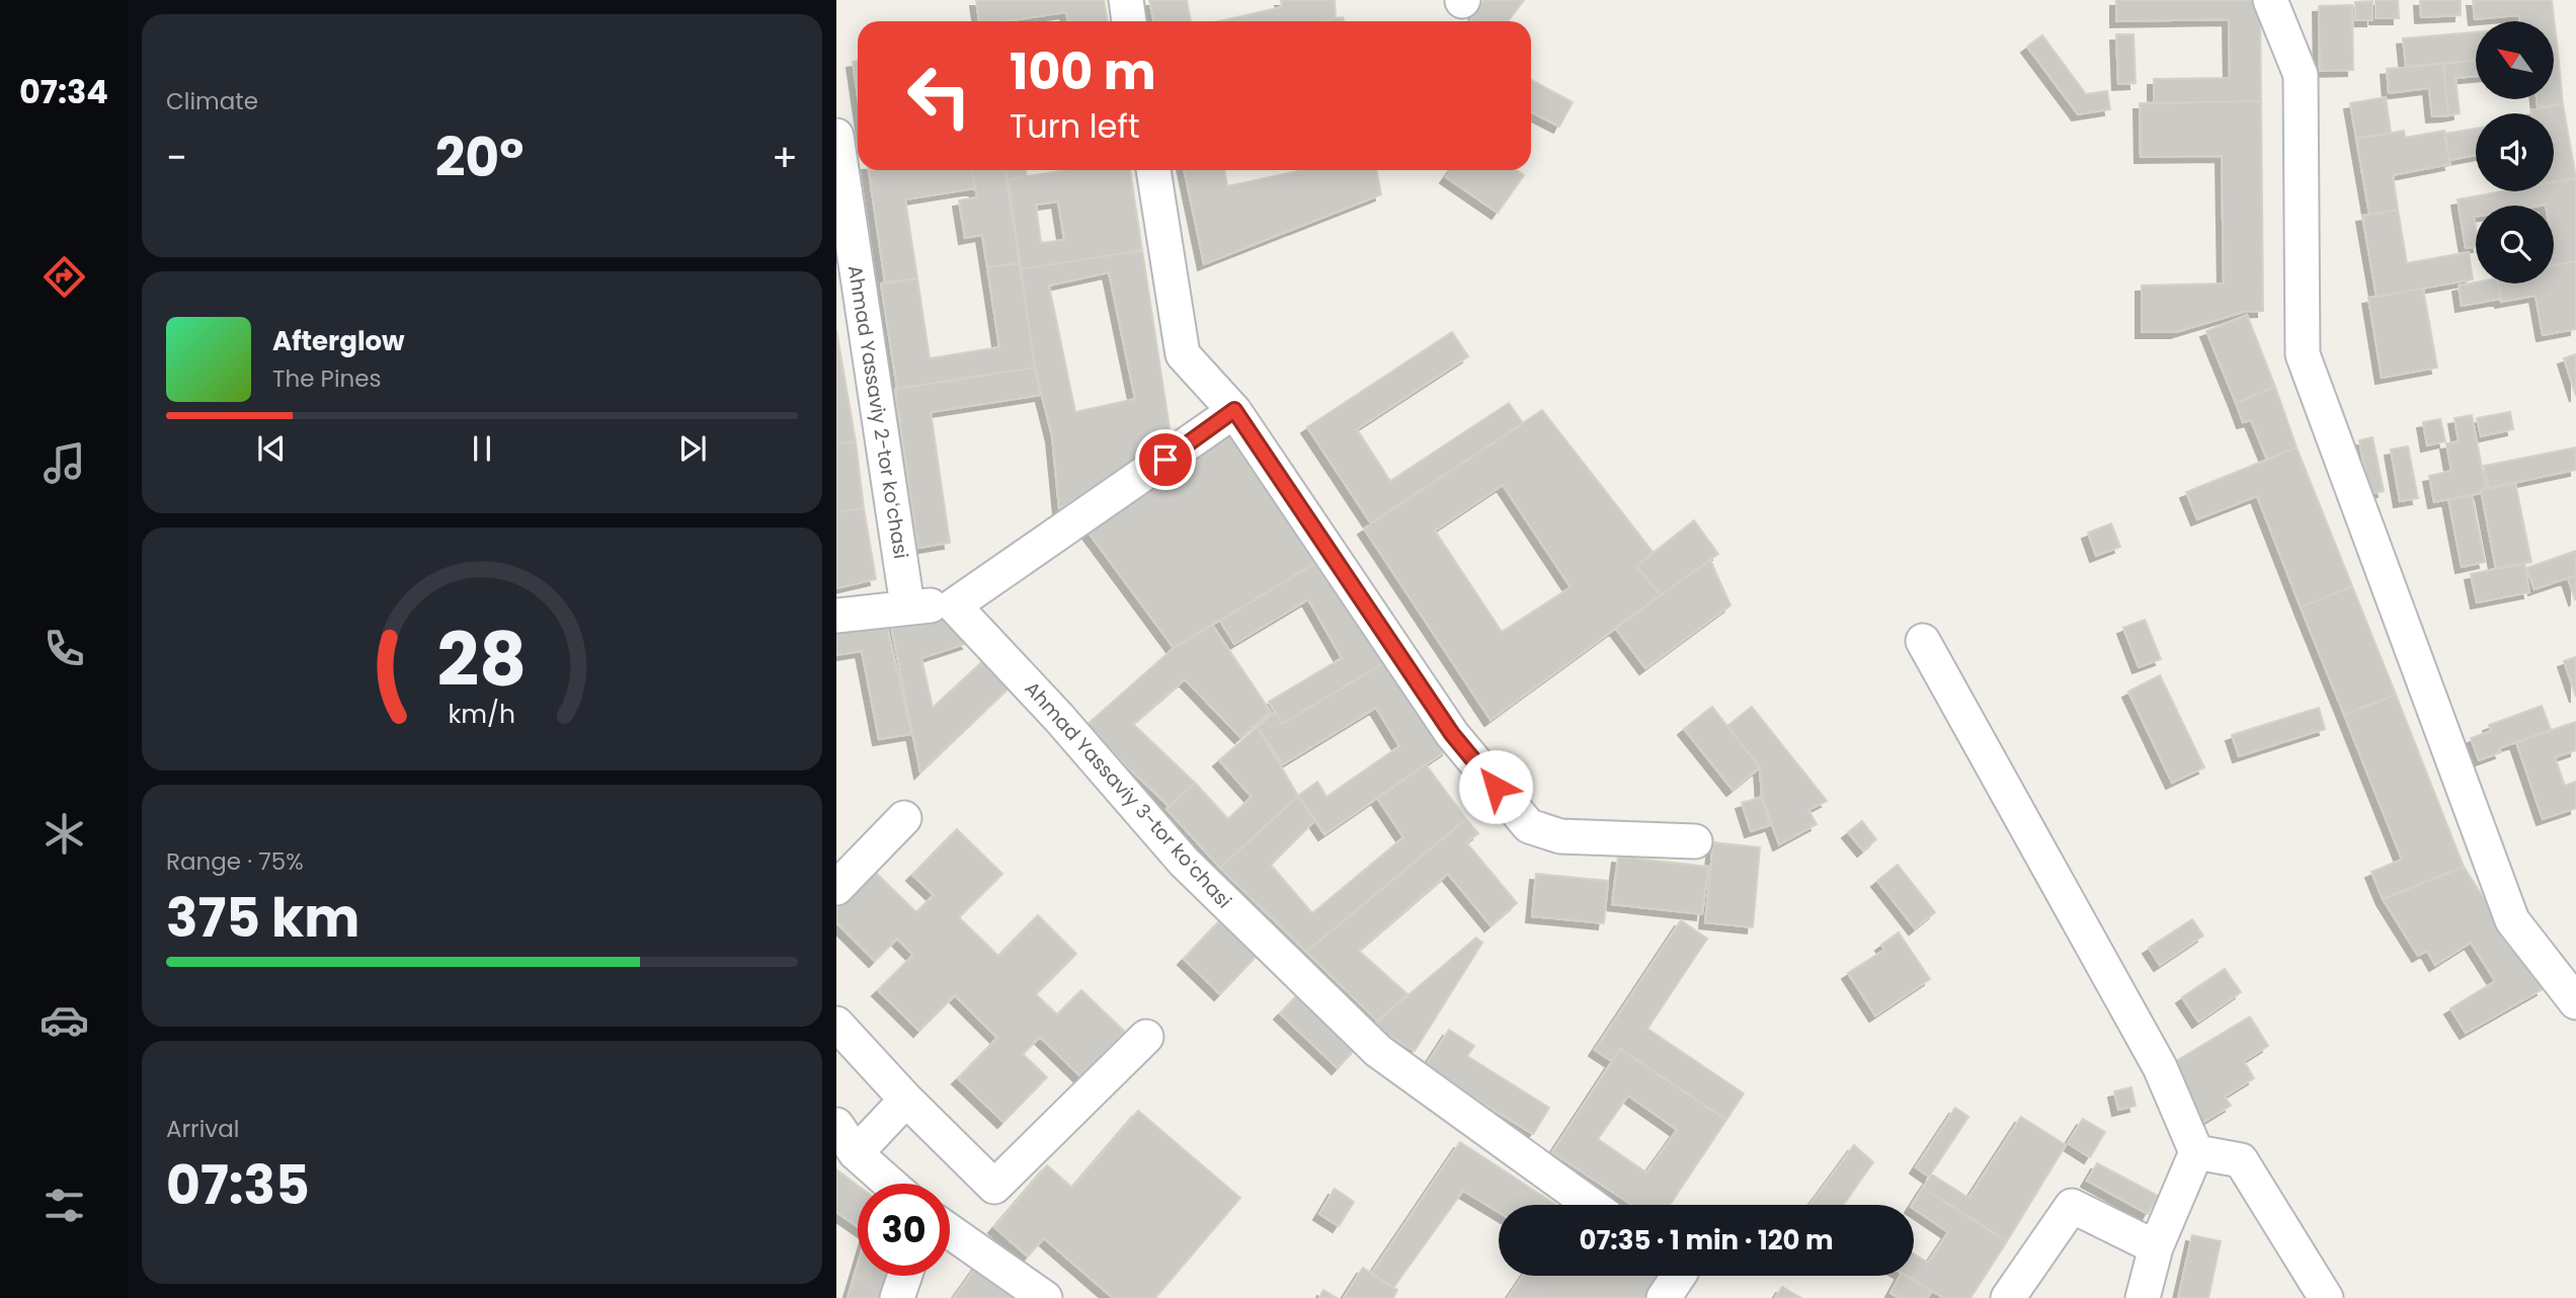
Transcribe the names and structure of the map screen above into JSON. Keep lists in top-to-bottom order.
{
  "streets": {
    "street": ["Ahmad Yassaviy 2-tor koʻchasi", "Ahmad Yassaviy 3-tor koʻchasi"]
  },
  "north": "top left",
  "page": {
    "tabs": "07:34",
    "tile": [
      "Climate",
      ["Range · 75%", "375 km"],
      ["Arrival", "07:35"]
    ],
    "turn": ["100 m", "Turn left"],
    "heat": ["−", "20°", "+"],
    "song": ["Afterglow", "The Pines"],
    "limit": "30",
    "trip": "07:35 · 1 min · 120 m",
    "gauge": ["28", "km/h"]
  }
}
